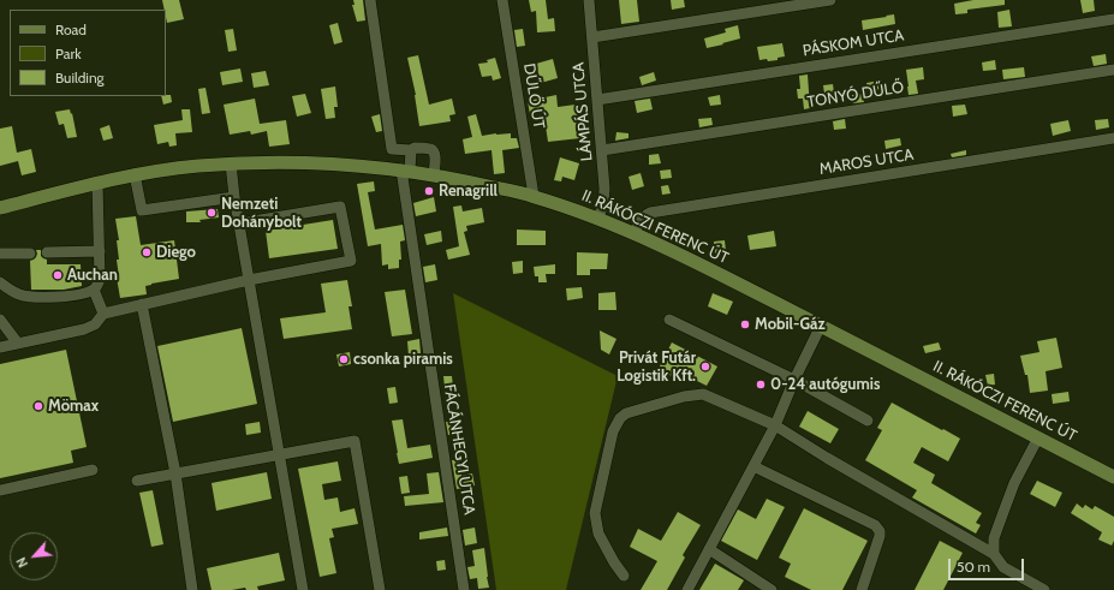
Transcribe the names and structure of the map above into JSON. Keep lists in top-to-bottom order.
{
  "streets": {
    "main road": ["II. RÁKÓCZI FERENC ÚT"],
    "street": [
      "PÁSKOM UTCA",
      "TONYÓ DŰLŐ",
      "DŰLŐ ÚT",
      "LÁMPÁS UTCA",
      "MAROS UTCA",
      "FÁCÁNHEGYI UTCA"
    ]
  },
  "crossings": [
    ["PÁSKOM UTCA", "LÁMPÁS UTCA"],
    ["TONYÓ DŰLŐ", "LÁMPÁS UTCA"],
    ["DŰLŐ ÚT", "II. RÁKÓCZI FERENC ÚT"],
    ["LÁMPÁS UTCA", "II. RÁKÓCZI FERENC ÚT"],
    ["MAROS UTCA", "II. RÁKÓCZI FERENC ÚT"],
    ["II. RÁKÓCZI FERENC ÚT", "FÁCÁNHEGYI UTCA"]
  ],
  "places": [
    "Renagrill",
    "Nemzeti Dohánybolt",
    "Diego",
    "Auchan",
    "Mobil-Gáz",
    "csonka piramis",
    "Privát Futár Logistik Kft.",
    "0-24 autógumis",
    "Mömax"
  ],
  "legend": ["Road", "Park", "Building"],
  "scale_bar": "50 m",
  "north": "bottom left"
}
